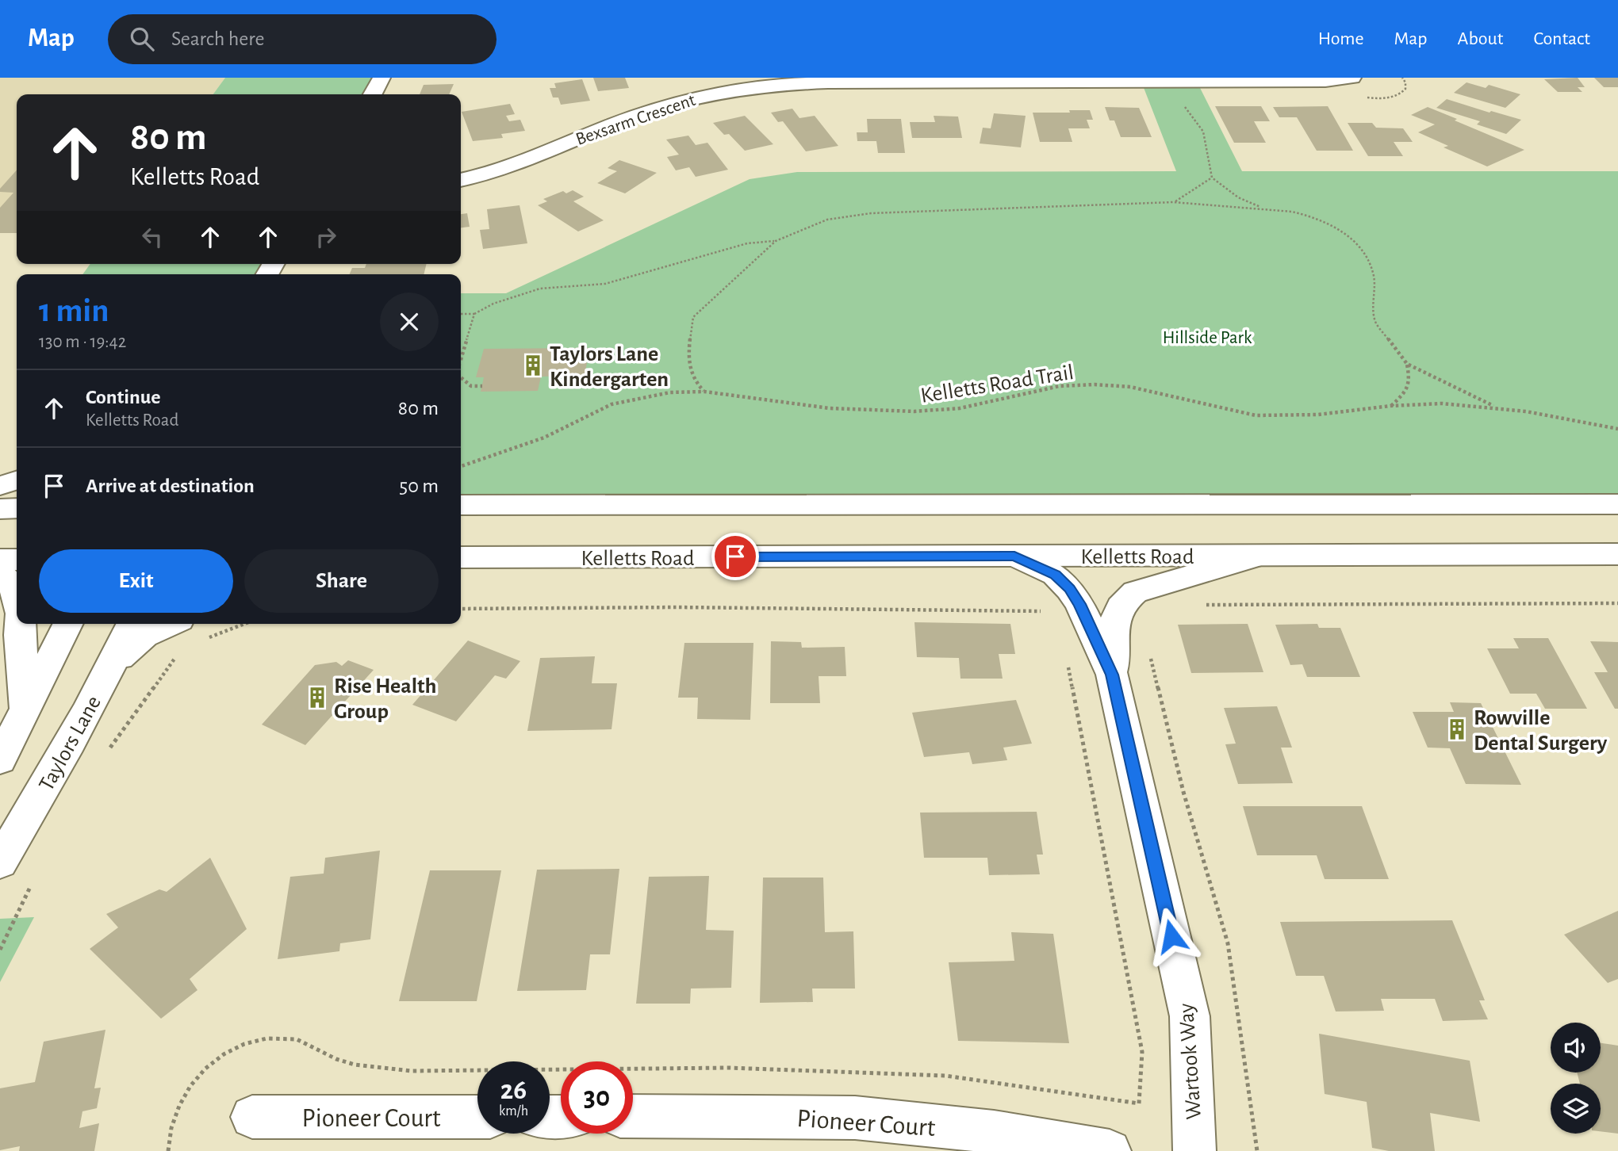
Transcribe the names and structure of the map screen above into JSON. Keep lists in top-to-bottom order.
{
  "streets": {
    "main road": [
      "Bexsarm Crescent",
      "Kelletts Road",
      "Taylors Lane",
      "Wartook Way",
      "Pioneer Court"
    ],
    "path": ["Kelletts Road Trail"]
  },
  "crossings": [
    ["Kelletts Road", "Wartook Way"]
  ],
  "parks": ["Hillside Park"],
  "places": {
    "building": ["Taylors Lane Kindergarten", "Rise Health Group", "Rowville Dental Surgery"]
  },
  "page": {
    "header": "Map",
    "search": "Search here",
    "nav": [
      "Home",
      "Map",
      "About",
      "Contact"
    ],
    "turn": ["80 m", "Kelletts Road"],
    "heading": ["1 min", "130 m · 19:42"],
    "list": [
      {
        "name": "Continue",
        "note": "Kelletts Road",
        "value": "80 m"
      },
      {
        "name": "Arrive at destination",
        "value": "50 m"
      }
    ],
    "buttons": ["Exit", "Share"],
    "speed": "26 km/h",
    "limit": "30"
  }
}
